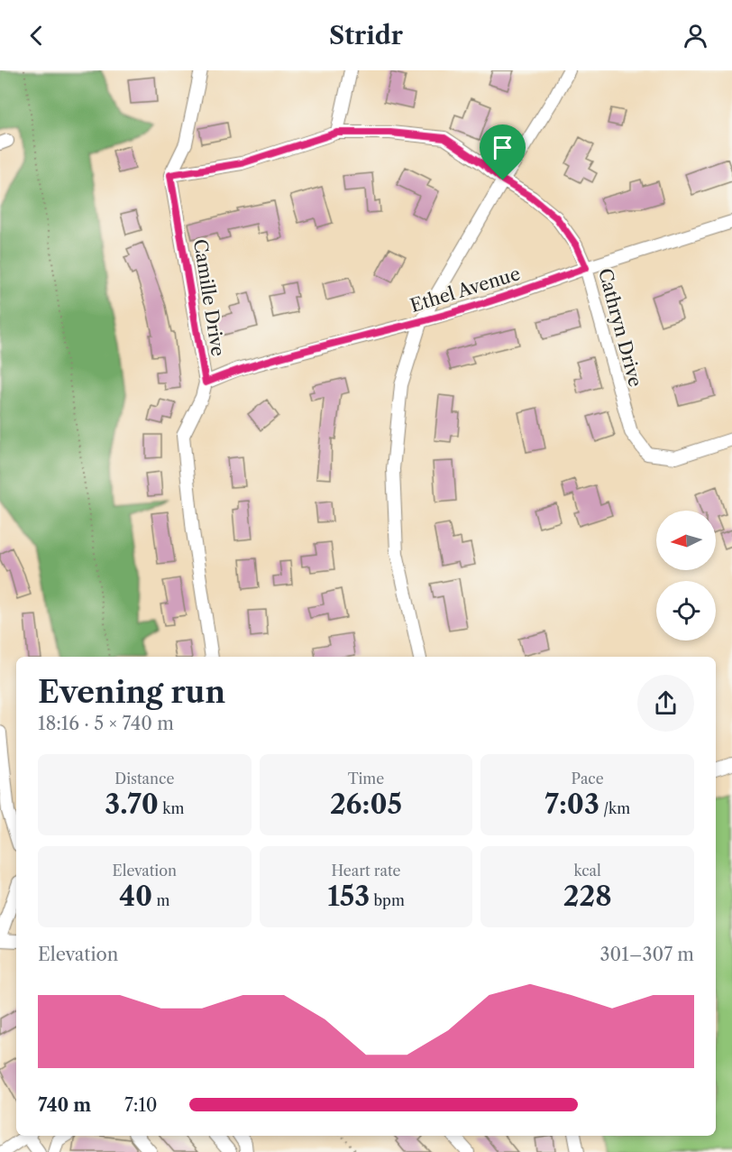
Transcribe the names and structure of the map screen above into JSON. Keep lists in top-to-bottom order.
{
  "streets": {
    "street": ["Ethel Avenue", "Camille Drive", "Cathryn Drive"]
  },
  "crossings": [
    ["Ethel Avenue", "Camille Drive"],
    ["Ethel Avenue", "Cathryn Drive"],
    ["Camille Drive", "Cathryn Drive"]
  ],
  "north": "left",
  "page": {
    "header": "Stridr",
    "heading": ["Evening run", "18:16 · 5 × 740 m"],
    "stats": [
      ["Distance", "3.70 km"],
      ["Time", "26:05"],
      ["Pace", "7:03 /km"],
      ["Elevation", "40 m"],
      ["Heart rate", "153 bpm"],
      ["kcal", "228"]
    ],
    "chart": ["Elevation", "301–307 m"],
    "list": [
      {
        "name": "740 m",
        "note": "7:10"
      }
    ]
  }
}
